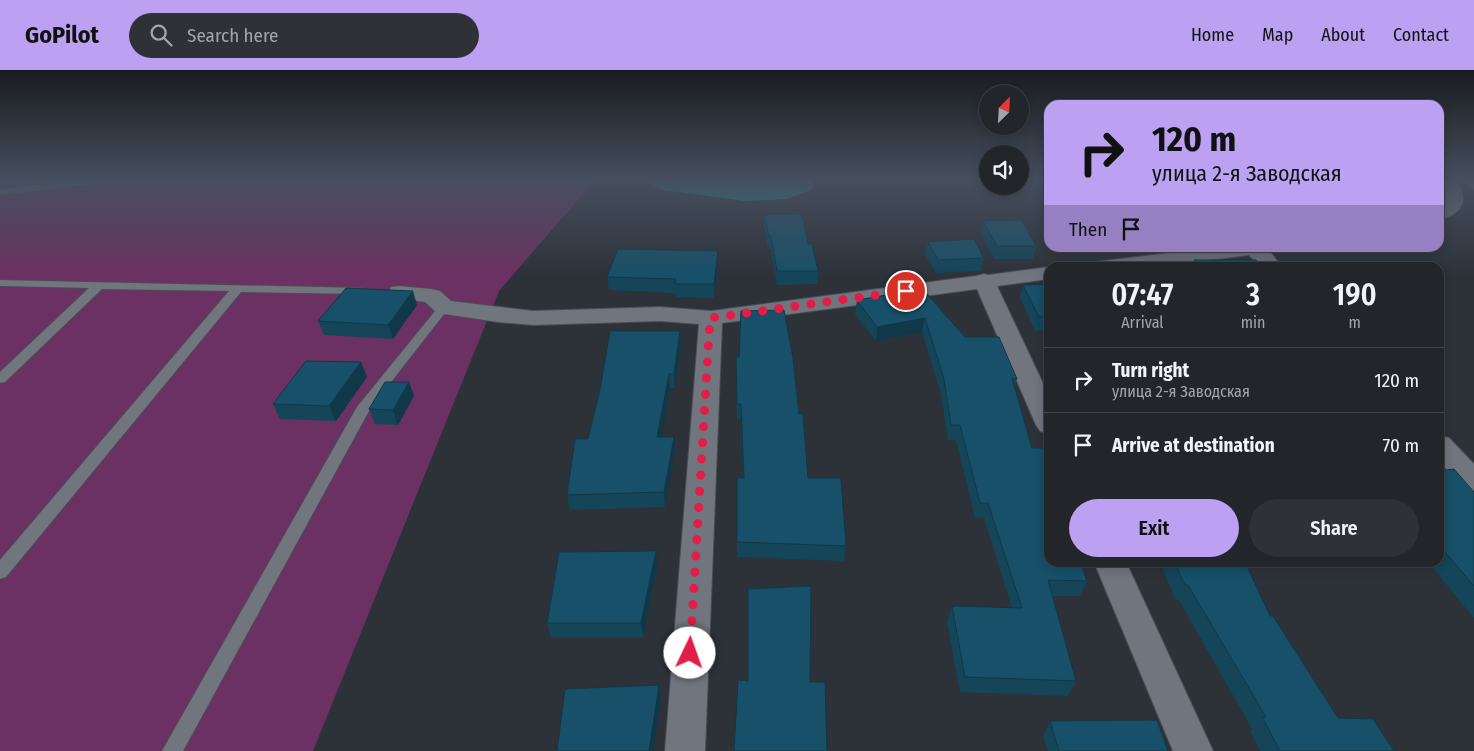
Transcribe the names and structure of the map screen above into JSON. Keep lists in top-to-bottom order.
{
  "north": "top right",
  "page": {
    "header": "GoPilot",
    "search": "Search here",
    "nav": [
      "Home",
      "Map",
      "About",
      "Contact"
    ],
    "turn": ["120 m", "улица 2-я Заводская"],
    "then": "Then",
    "eta": [
      "07:47",
      "Arrival",
      "3",
      "min",
      "190",
      "m"
    ],
    "list": [
      {
        "name": "Turn right",
        "note": "улица 2-я Заводская",
        "value": "120 m"
      },
      {
        "name": "Arrive at destination",
        "value": "70 m"
      }
    ],
    "buttons": ["Exit", "Share"]
  }
}
